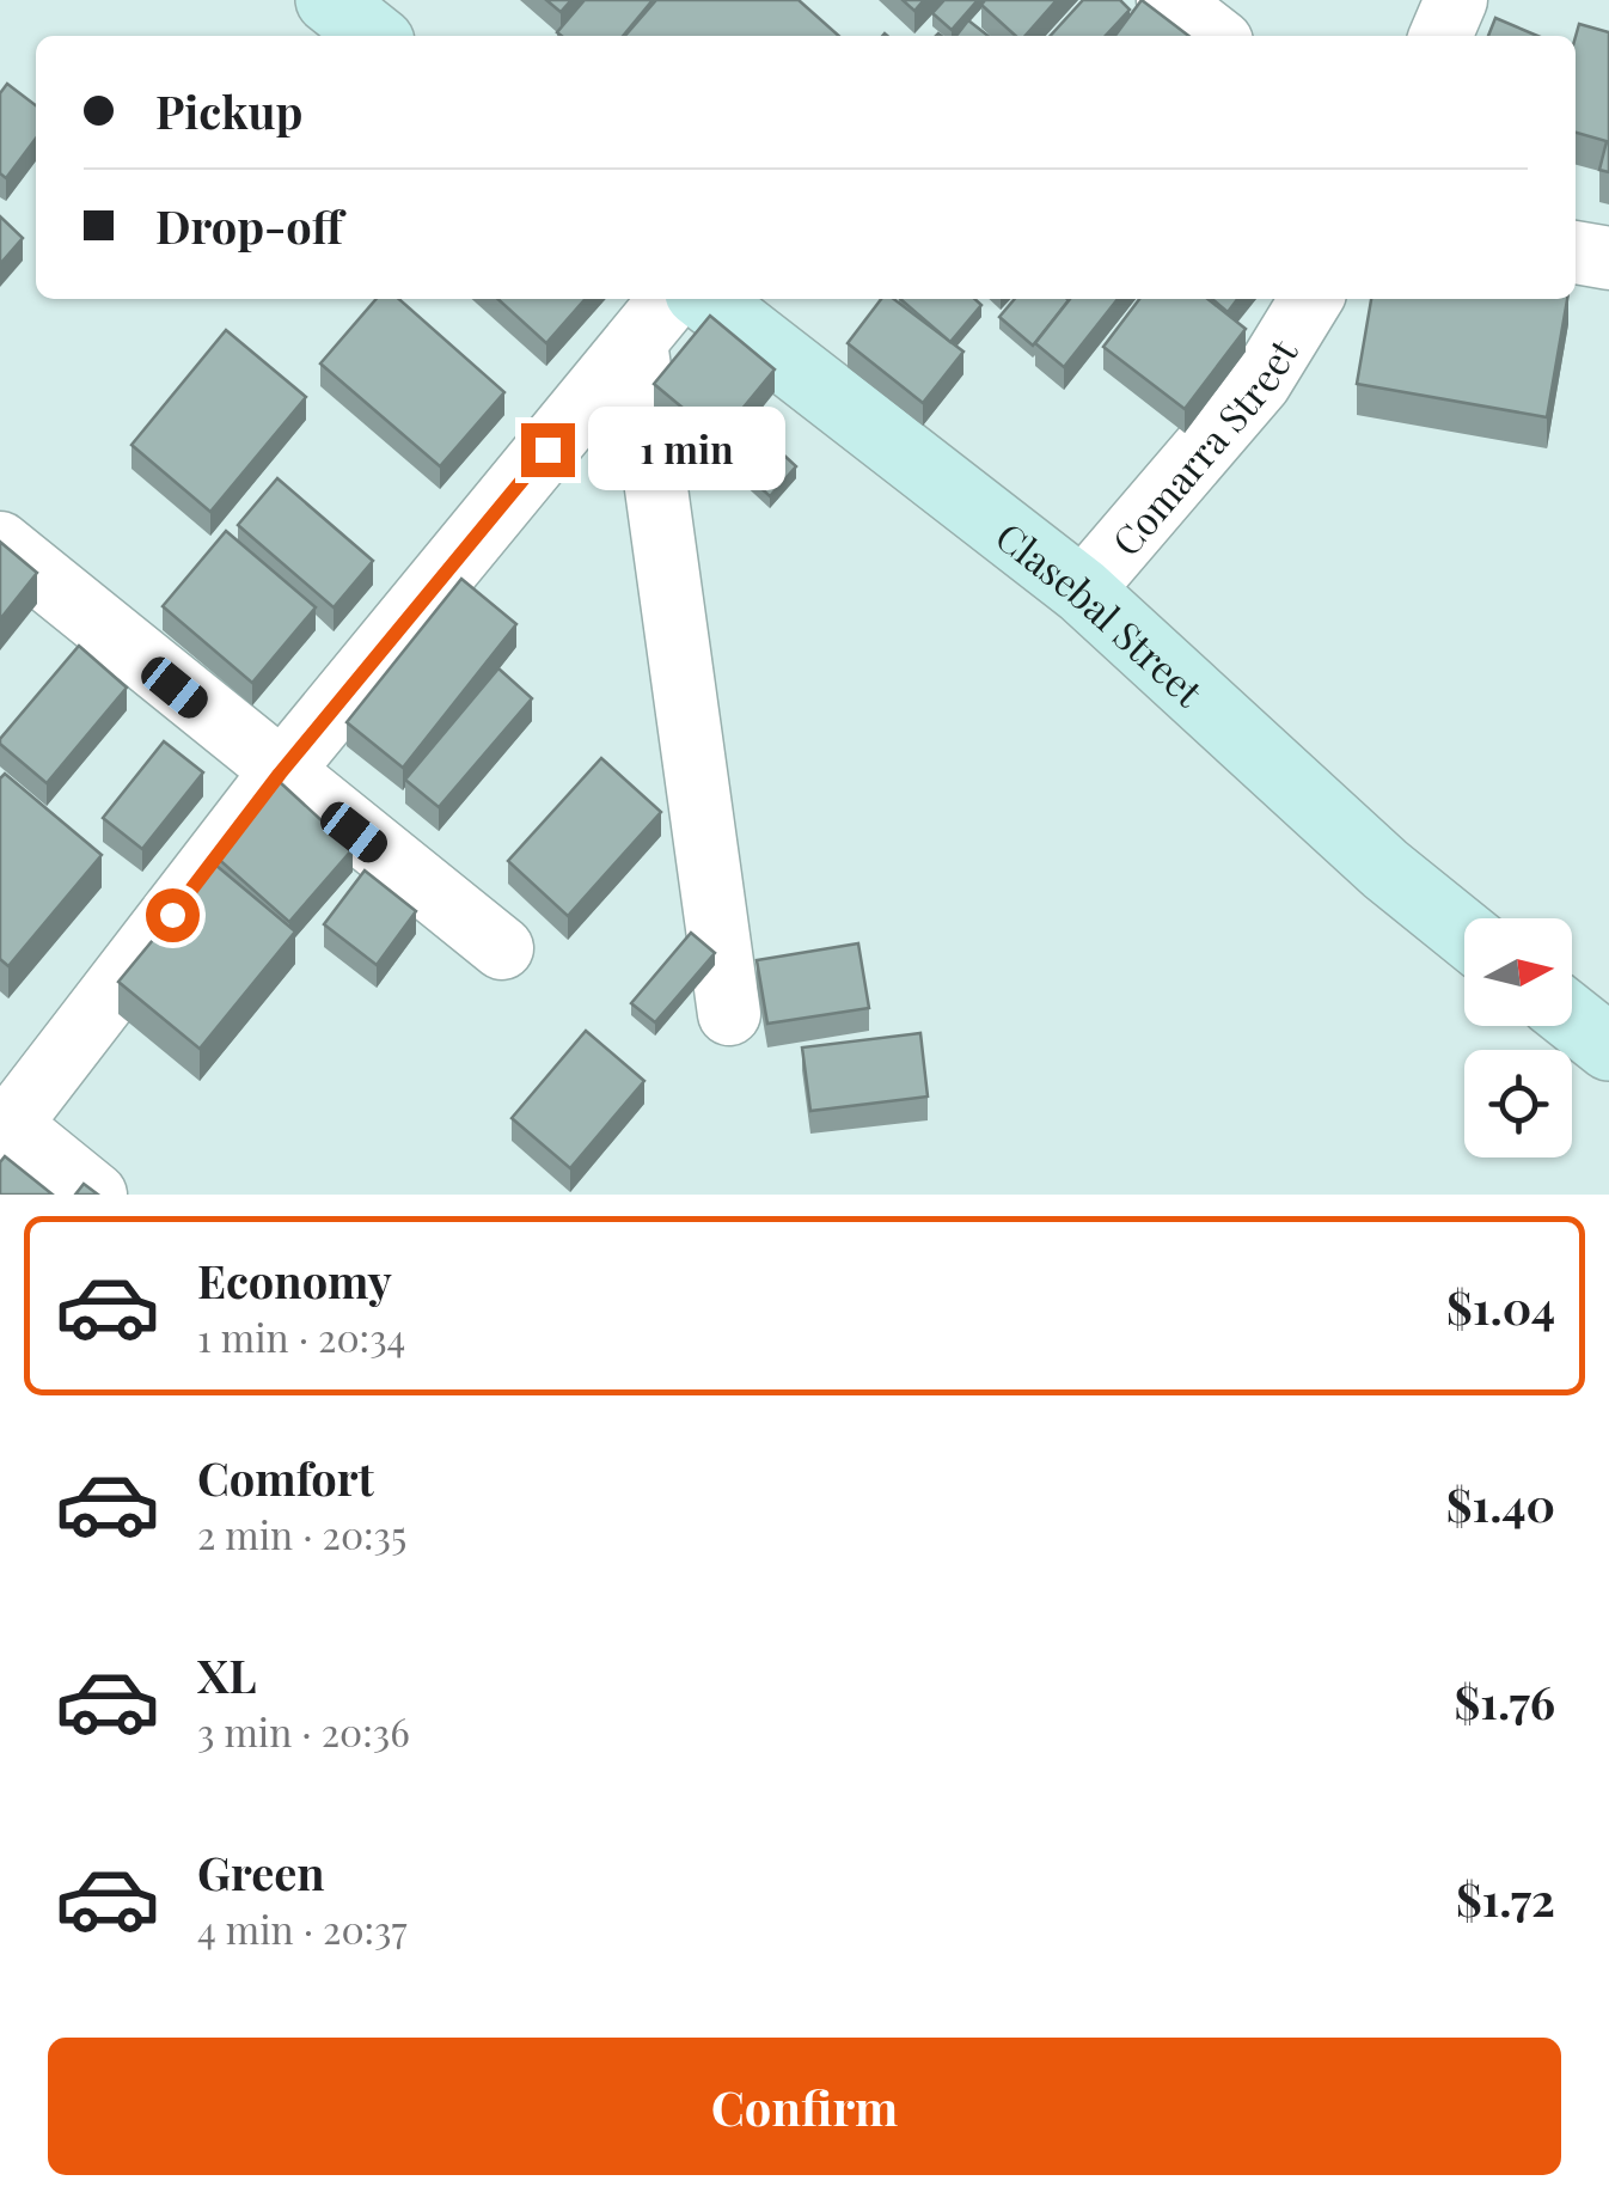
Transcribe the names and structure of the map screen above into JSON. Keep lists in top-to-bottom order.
{
  "streets": {
    "street": ["Comarra Street", "Clasebal Street"]
  },
  "crossings": [
    ["Comarra Street", "Clasebal Street"]
  ],
  "north": "right",
  "page": {
    "banner": ["Pickup", "Drop-off"],
    "bubble": "1 min",
    "list": [
      {
        "name": "Economy",
        "note": "1 min · 20:34",
        "value": "$1.04"
      },
      {
        "name": "Comfort",
        "note": "2 min · 20:35",
        "value": "$1.40"
      },
      {
        "name": "XL",
        "note": "3 min · 20:36",
        "value": "$1.76"
      },
      {
        "name": "Green",
        "note": "4 min · 20:37",
        "value": "$1.72"
      }
    ],
    "buttons": "Confirm"
  }
}
